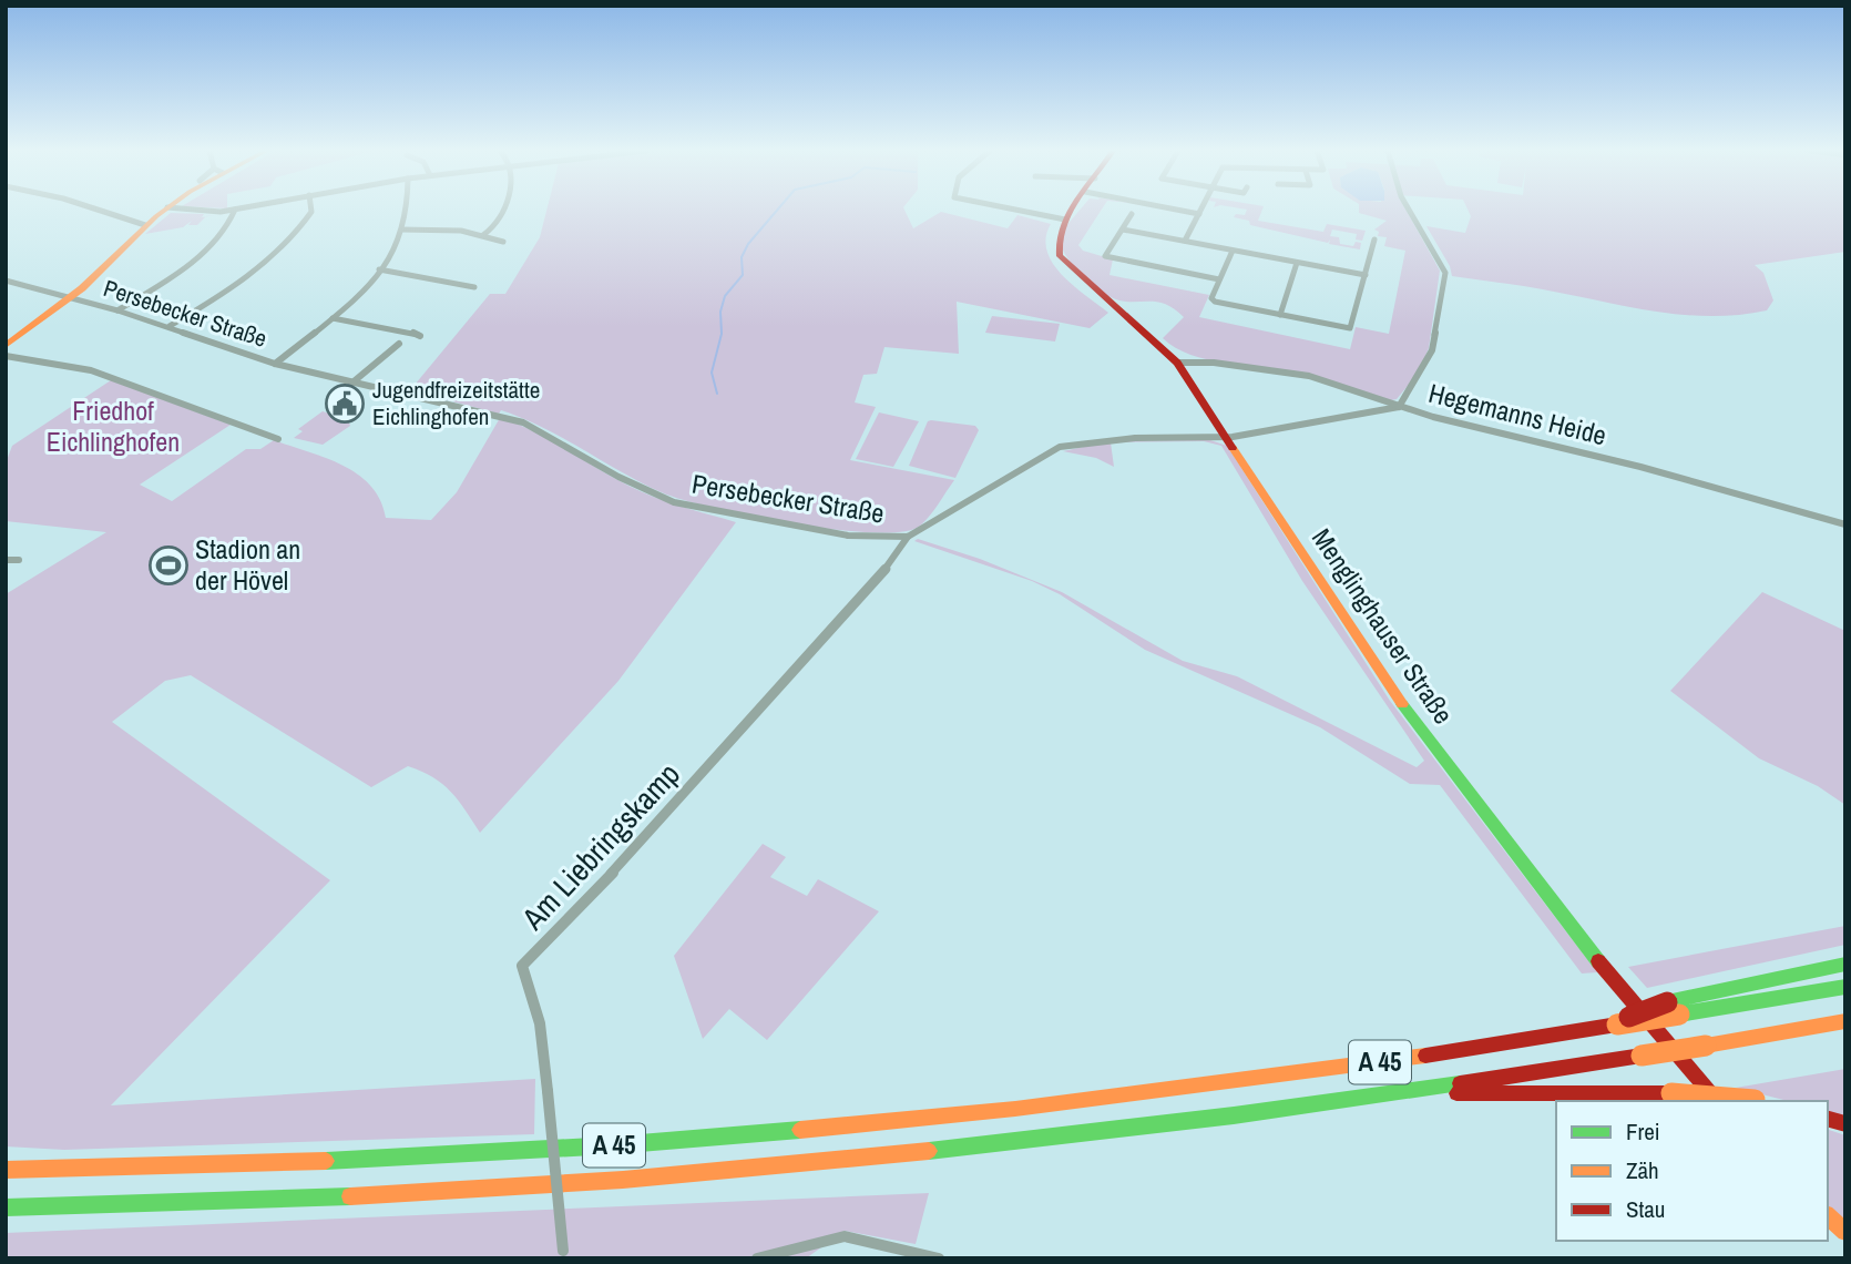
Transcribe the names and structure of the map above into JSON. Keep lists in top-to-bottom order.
{
  "streets": {
    "main road": ["Menglinghauser Straße", "A 45"],
    "street": ["Persebecker Straße", "Hegemanns Heide", "Am Liebringskamp"]
  },
  "crossings": [
    ["Persebecker Straße", "Hegemanns Heide"],
    ["Persebecker Straße", "Menglinghauser Straße"],
    ["Persebecker Straße", "Am Liebringskamp"],
    ["Hegemanns Heide", "Menglinghauser Straße"]
  ],
  "parks": ["Friedhof Eichlinghofen"],
  "places": {
    "public building": ["Jugendfreizeitstätte Eichlinghofen"],
    "sports": ["Stadion an der Hövel"]
  },
  "legend": ["Frei", "Zäh", "Stau"]
}
